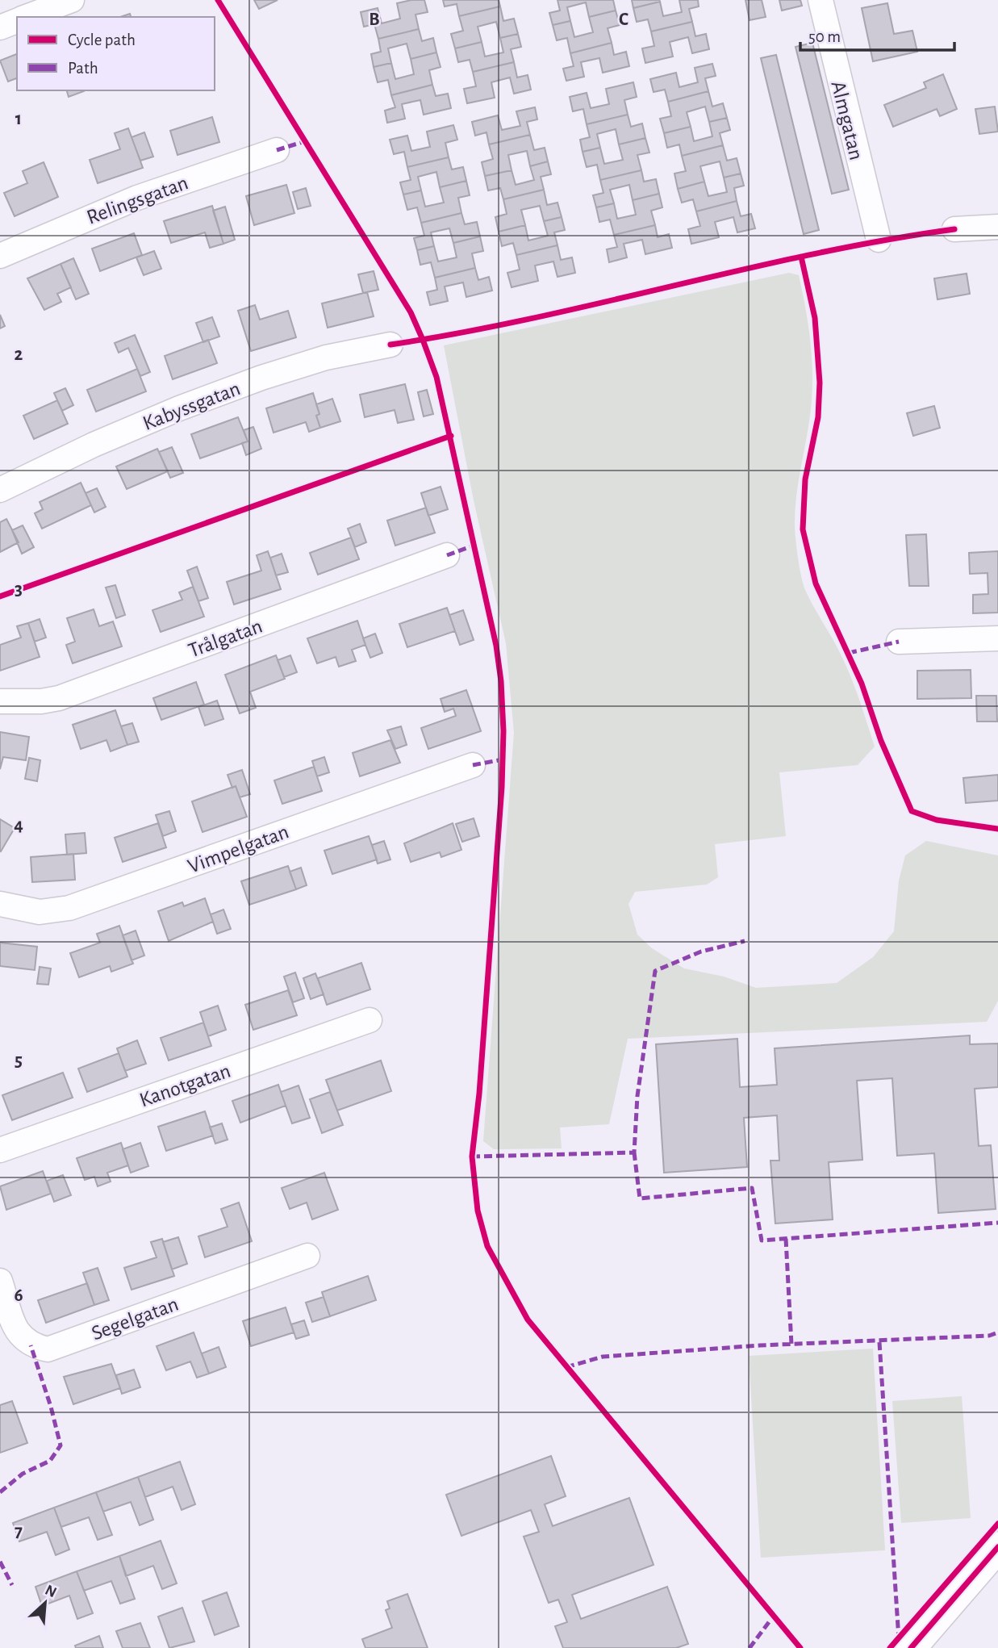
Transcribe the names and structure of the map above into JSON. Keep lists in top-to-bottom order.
{
  "streets": {
    "street": [
      "Almgatan",
      "Relingsgatan",
      "Kabyssgatan",
      "Trålgatan",
      "Vimpelgatan",
      "Kanotgatan",
      "Segelgatan"
    ]
  },
  "legend": ["Cycle path", "Path"],
  "scale_bar": "50 m",
  "north": "top right",
  "grid": {
    "columns": ["B", "C"],
    "rows": [
      "1",
      "2",
      "3",
      "4",
      "5",
      "6",
      "7"
    ]
  }
}
